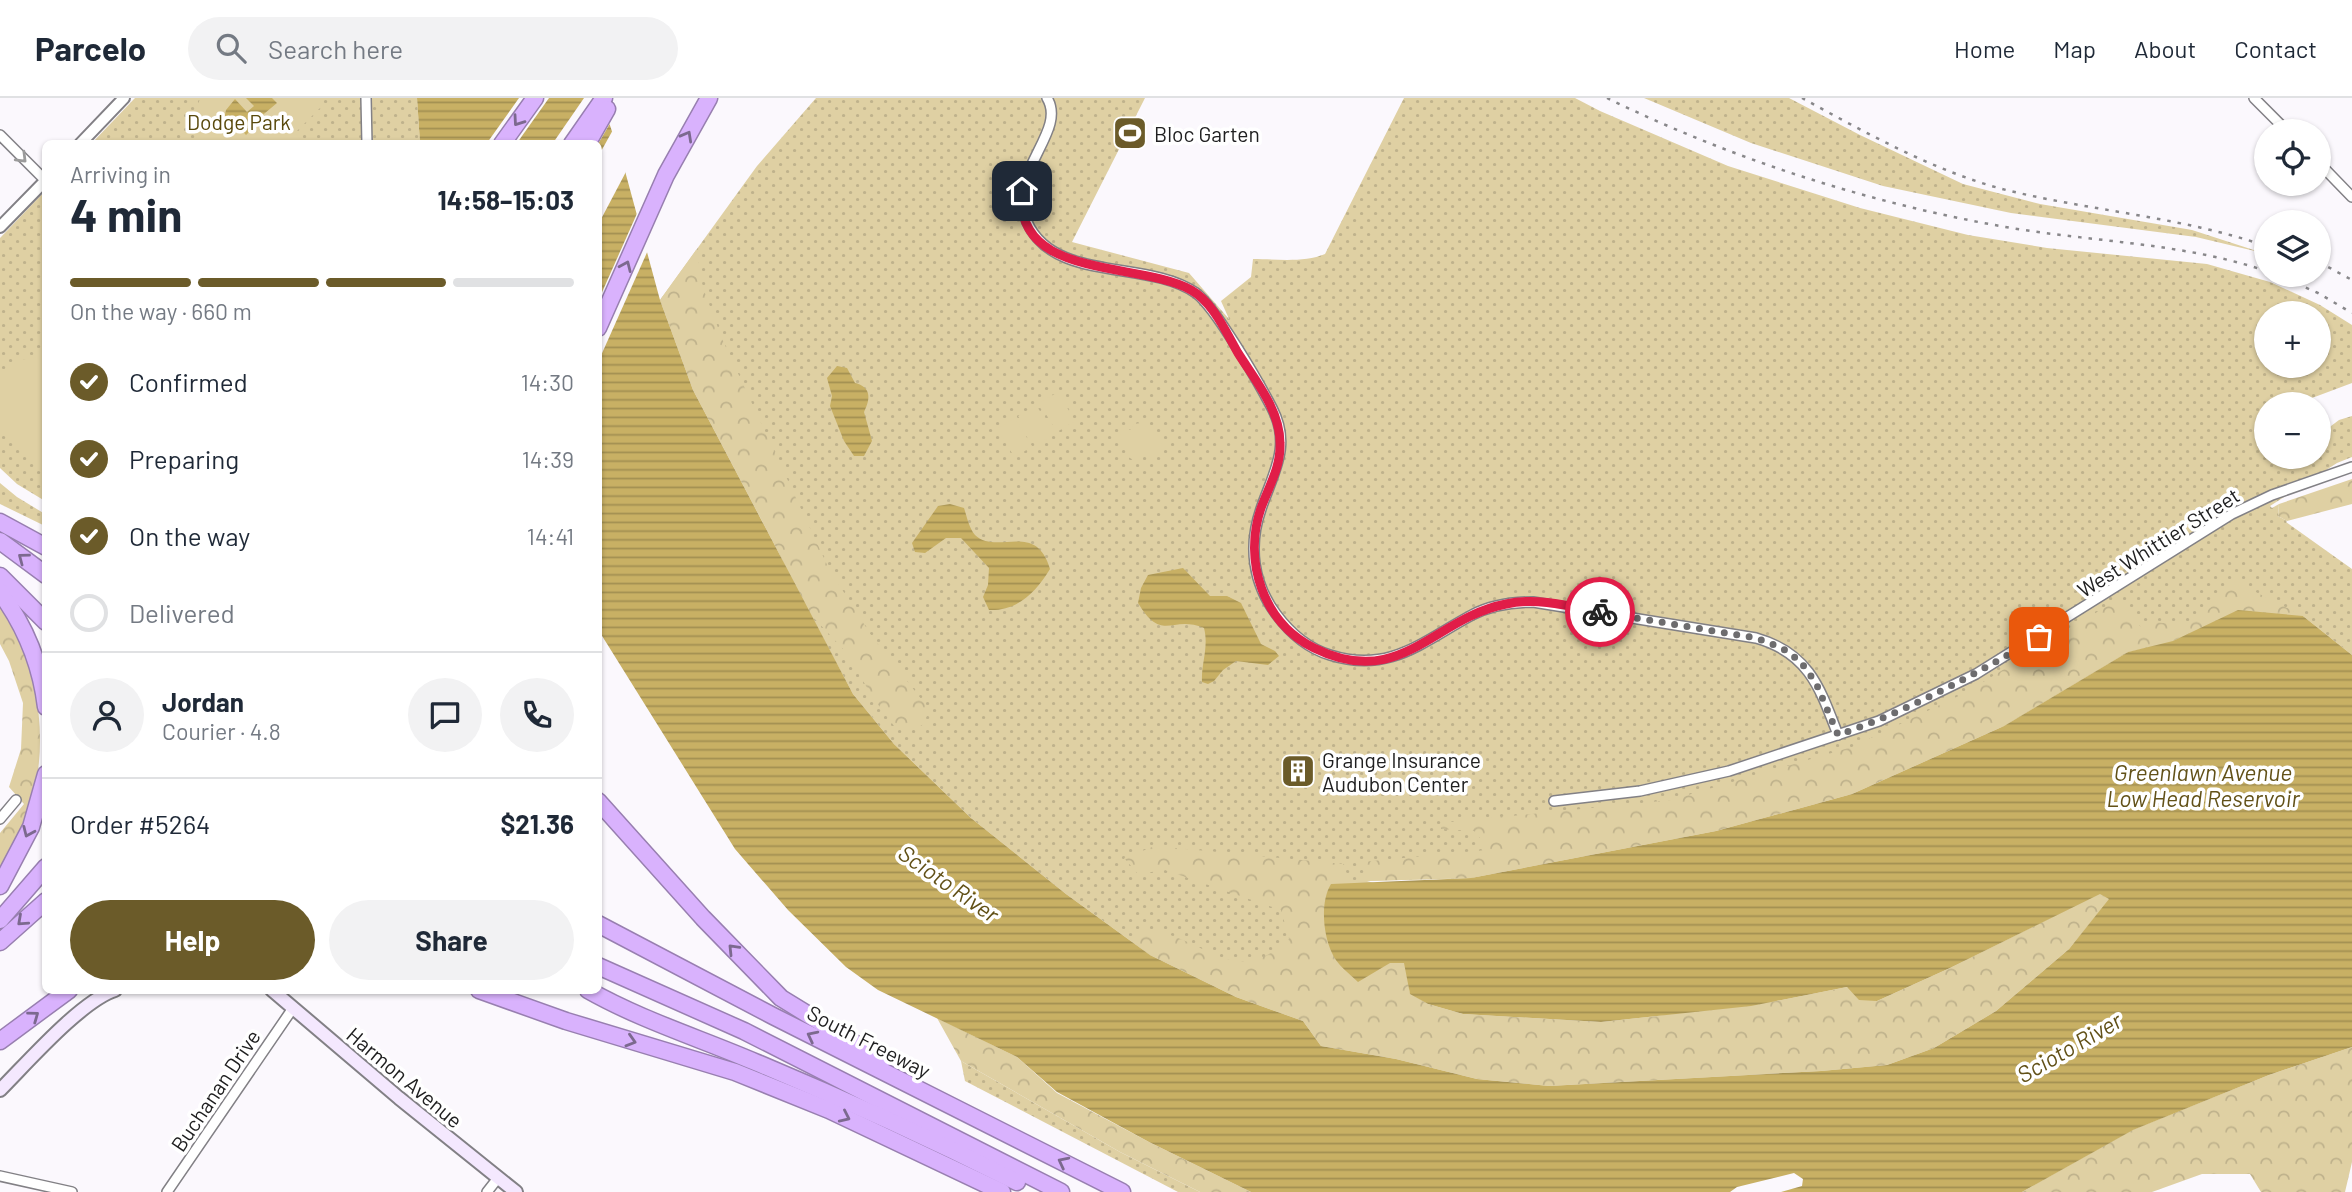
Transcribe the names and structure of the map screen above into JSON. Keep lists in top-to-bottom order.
{
  "streets": {
    "highway": ["South Freeway"],
    "main road": ["Harmon Avenue"],
    "street": ["West Whittier Street", "Buchanan Drive"]
  },
  "crossings": [
    ["Harmon Avenue", "Buchanan Drive"]
  ],
  "water": ["Greenlawn Avenue Low Head Reservoir", "Scioto River"],
  "parks": ["Dodge Park"],
  "places": {
    "sports": ["Bloc Garten"],
    "building": ["Grange Insurance Audubon Center"]
  },
  "page": {
    "header": "Parcelo",
    "search": "Search here",
    "nav": [
      "Home",
      "Map",
      "About",
      "Contact"
    ],
    "map_buttons": ["+", "−"],
    "heading": ["4 min", "Arriving in", "14:58–15:03"],
    "panel": [
      "Jordan",
      "Courier · 4.8",
      "Order #5264",
      "$21.36"
    ],
    "bar": "On the way · 660 m",
    "list": [
      ["Confirmed", "14:30"],
      ["Preparing", "14:39"],
      ["On the way", "14:41"],
      "Delivered"
    ],
    "buttons": ["Help", "Share"]
  }
}
